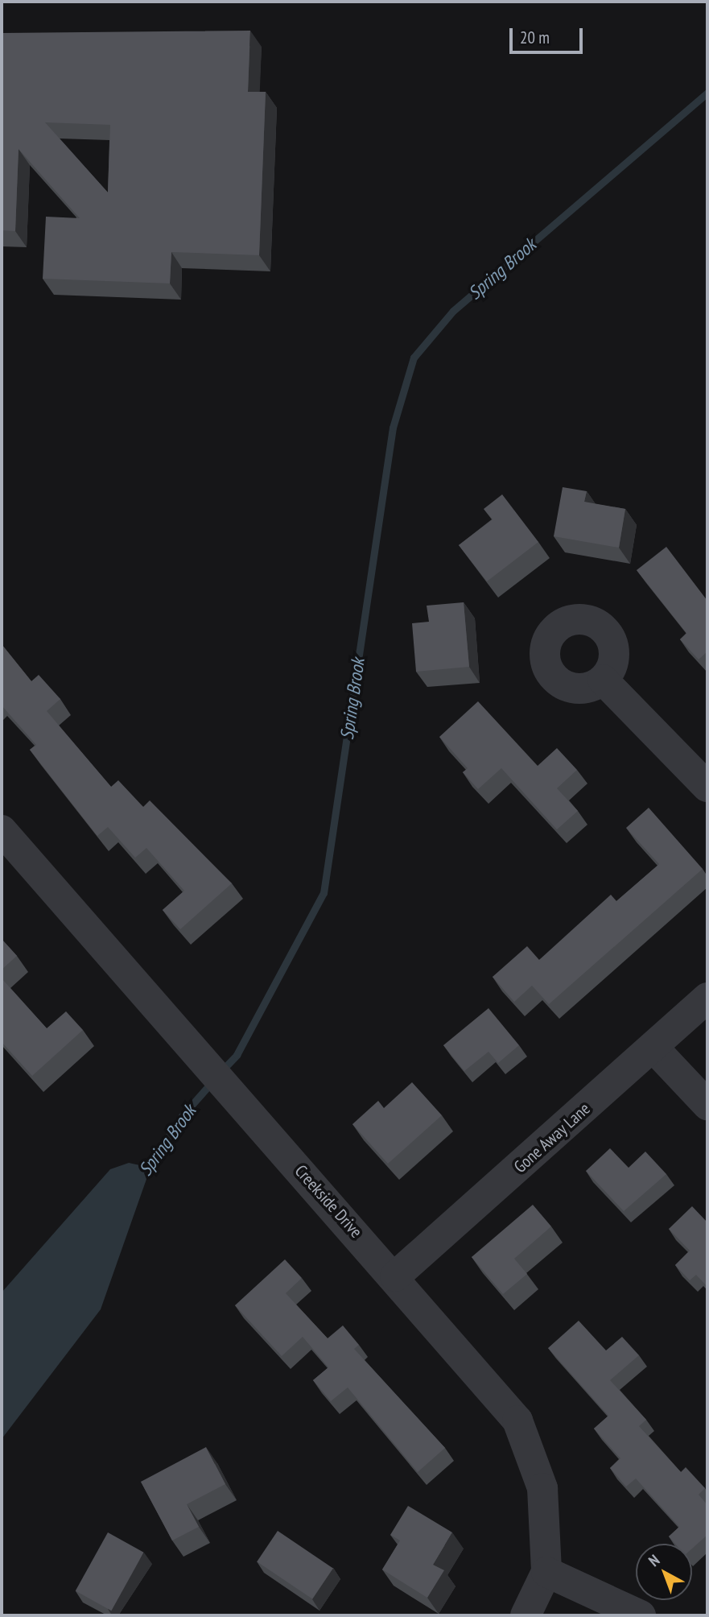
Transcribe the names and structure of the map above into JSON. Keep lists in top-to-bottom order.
{
  "streets": {
    "street": ["Gone Away Lane", "Creekside Drive"]
  },
  "crossings": [
    ["Gone Away Lane", "Creekside Drive"]
  ],
  "water": ["Spring Brook"],
  "scale_bar": "20 m",
  "north": "top left"
}
